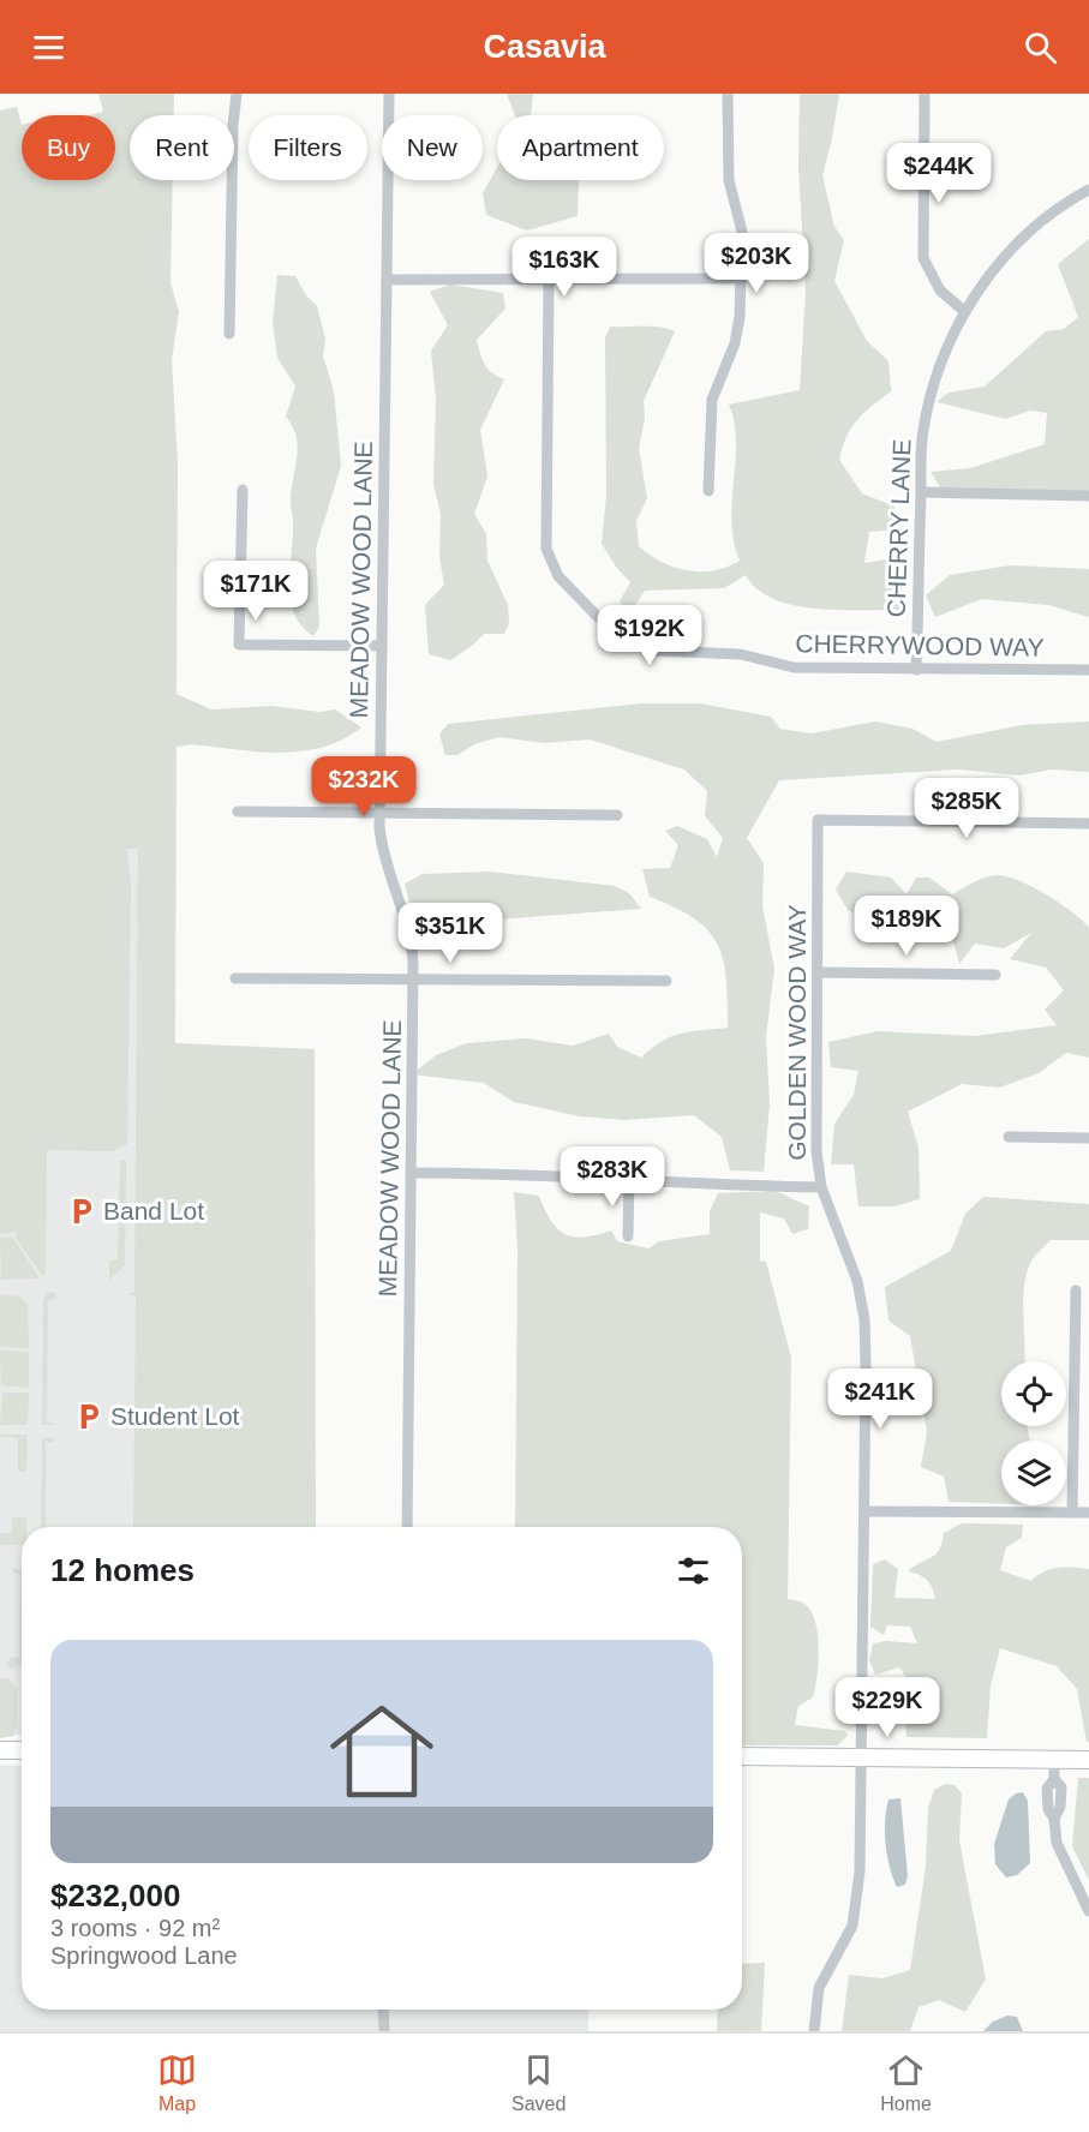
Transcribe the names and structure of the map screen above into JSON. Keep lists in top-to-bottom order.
{
  "streets": {
    "street": [
      "CHERRY LANE",
      "MEADOW WOOD LANE",
      "CHERRYWOOD WAY",
      "GOLDEN WOOD WAY"
    ]
  },
  "crossings": [
    ["CHERRY LANE", "CHERRYWOOD WAY"]
  ],
  "places": {
    "parking": ["Band Lot", "Student Lot"]
  },
  "page": {
    "header": "Casavia",
    "chip": [
      "Buy",
      "Rent",
      "Filters",
      "New",
      "Apartment"
    ],
    "price": [
      "$244K",
      "$203K",
      "$163K",
      "$171K",
      "$192K",
      "$232K",
      "$285K",
      "$189K",
      "$351K",
      "$283K",
      "$241K",
      "$229K"
    ],
    "heading": "12 homes",
    "list": [
      {
        "name": "$232,000",
        "note": "3 rooms · 92 m² · Springwood Lane"
      }
    ],
    "tabs": ["Map", "Saved", "Home"]
  }
}
